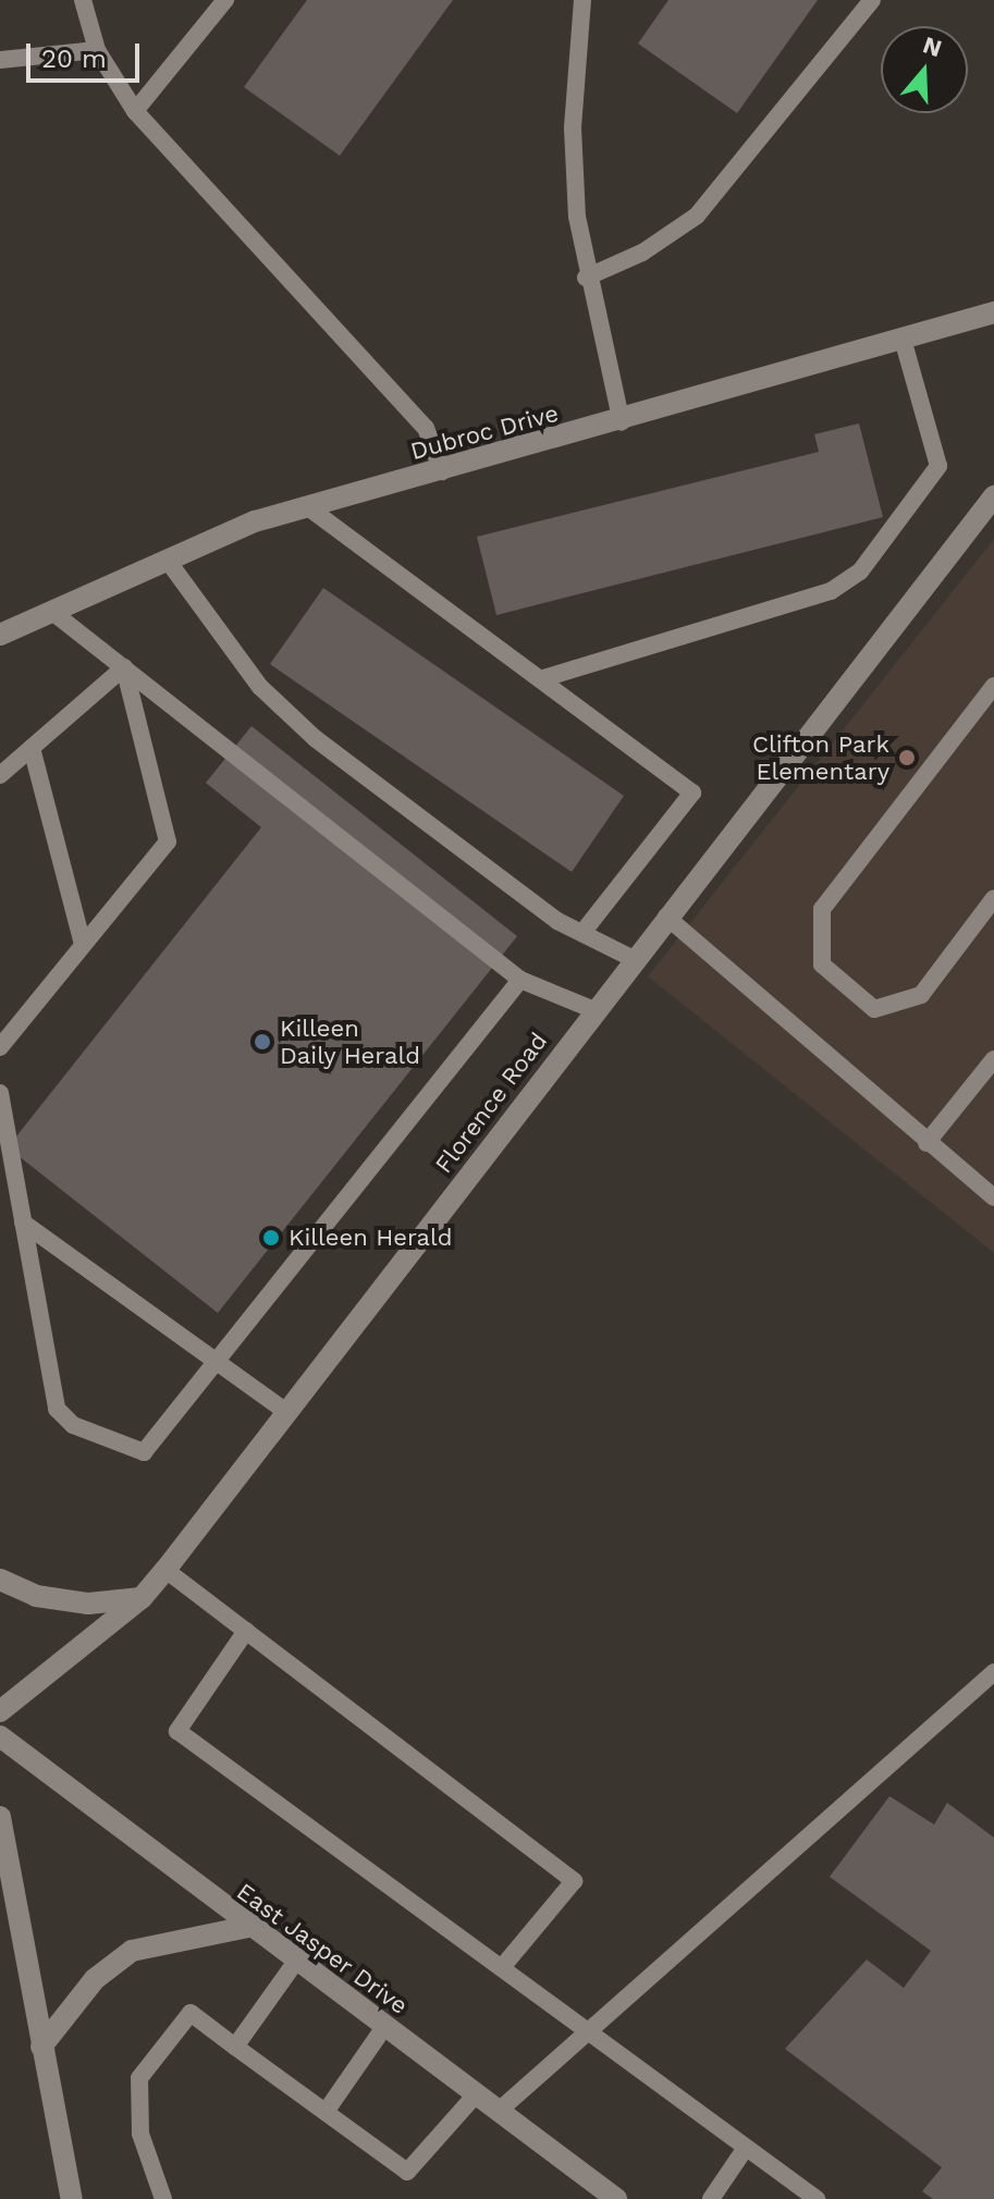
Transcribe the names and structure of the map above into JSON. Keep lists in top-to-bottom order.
{
  "streets": {
    "street": ["Dubroc Drive", "Florence Road", "East Jasper Drive"]
  },
  "places": ["Clifton Park Elementary", "Killeen Daily Herald", "Killeen Herald"],
  "scale_bar": "20 m",
  "north": "top"
}
